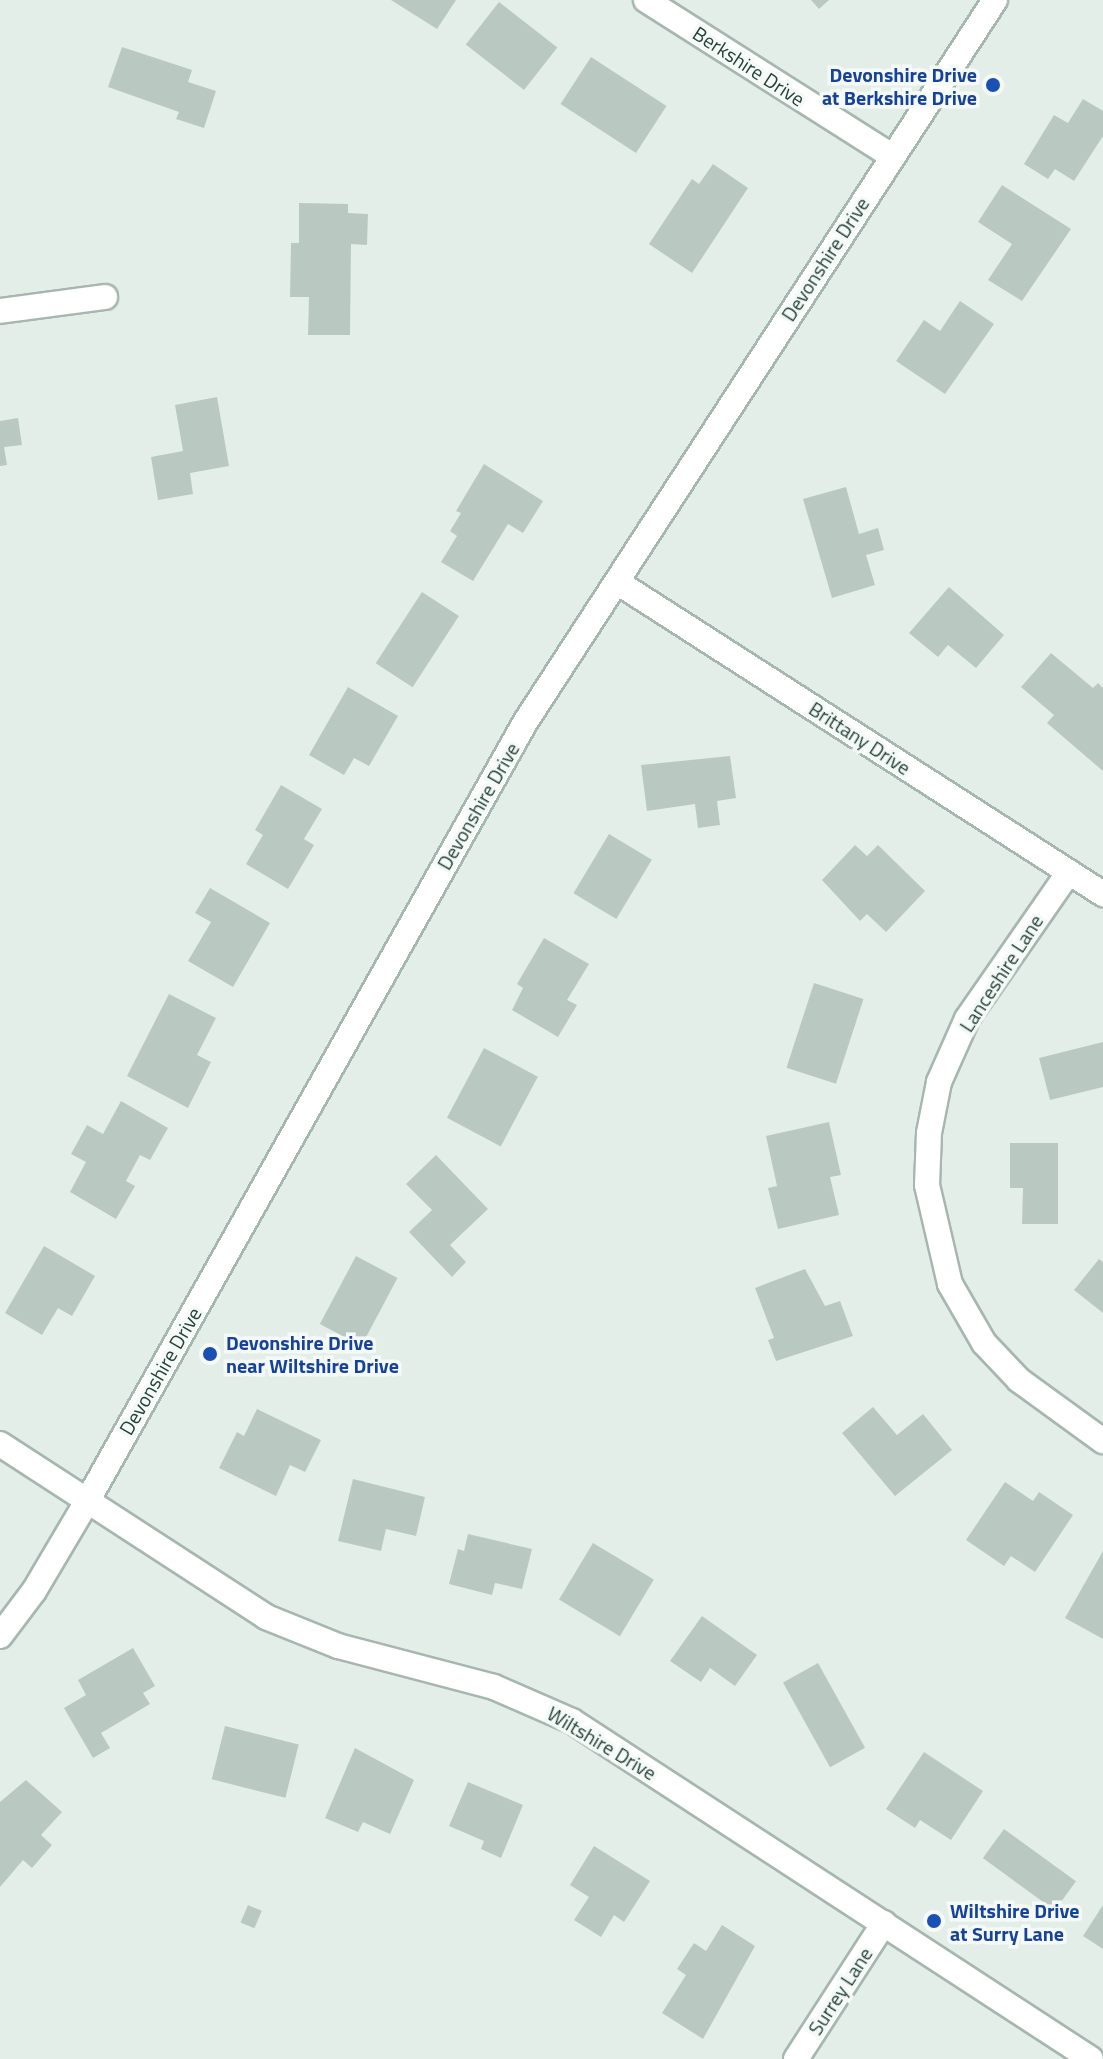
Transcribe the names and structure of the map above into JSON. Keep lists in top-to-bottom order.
{
  "streets": {
    "street": [
      "Berkshire Drive",
      "Devonshire Drive",
      "Brittany Drive",
      "Lanceshire Lane",
      "Wiltshire Drive",
      "Surrey Lane"
    ]
  },
  "crossings": [
    ["Berkshire Drive", "Devonshire Drive"],
    ["Devonshire Drive", "Brittany Drive"],
    ["Devonshire Drive", "Wiltshire Drive"],
    ["Brittany Drive", "Lanceshire Lane"],
    ["Wiltshire Drive", "Surrey Lane"]
  ],
  "places": ["Devonshire Drive at Berkshire Drive", "Devonshire Drive near Wiltshire Drive", "Wiltshire Drive at Surry Lane"]
}
